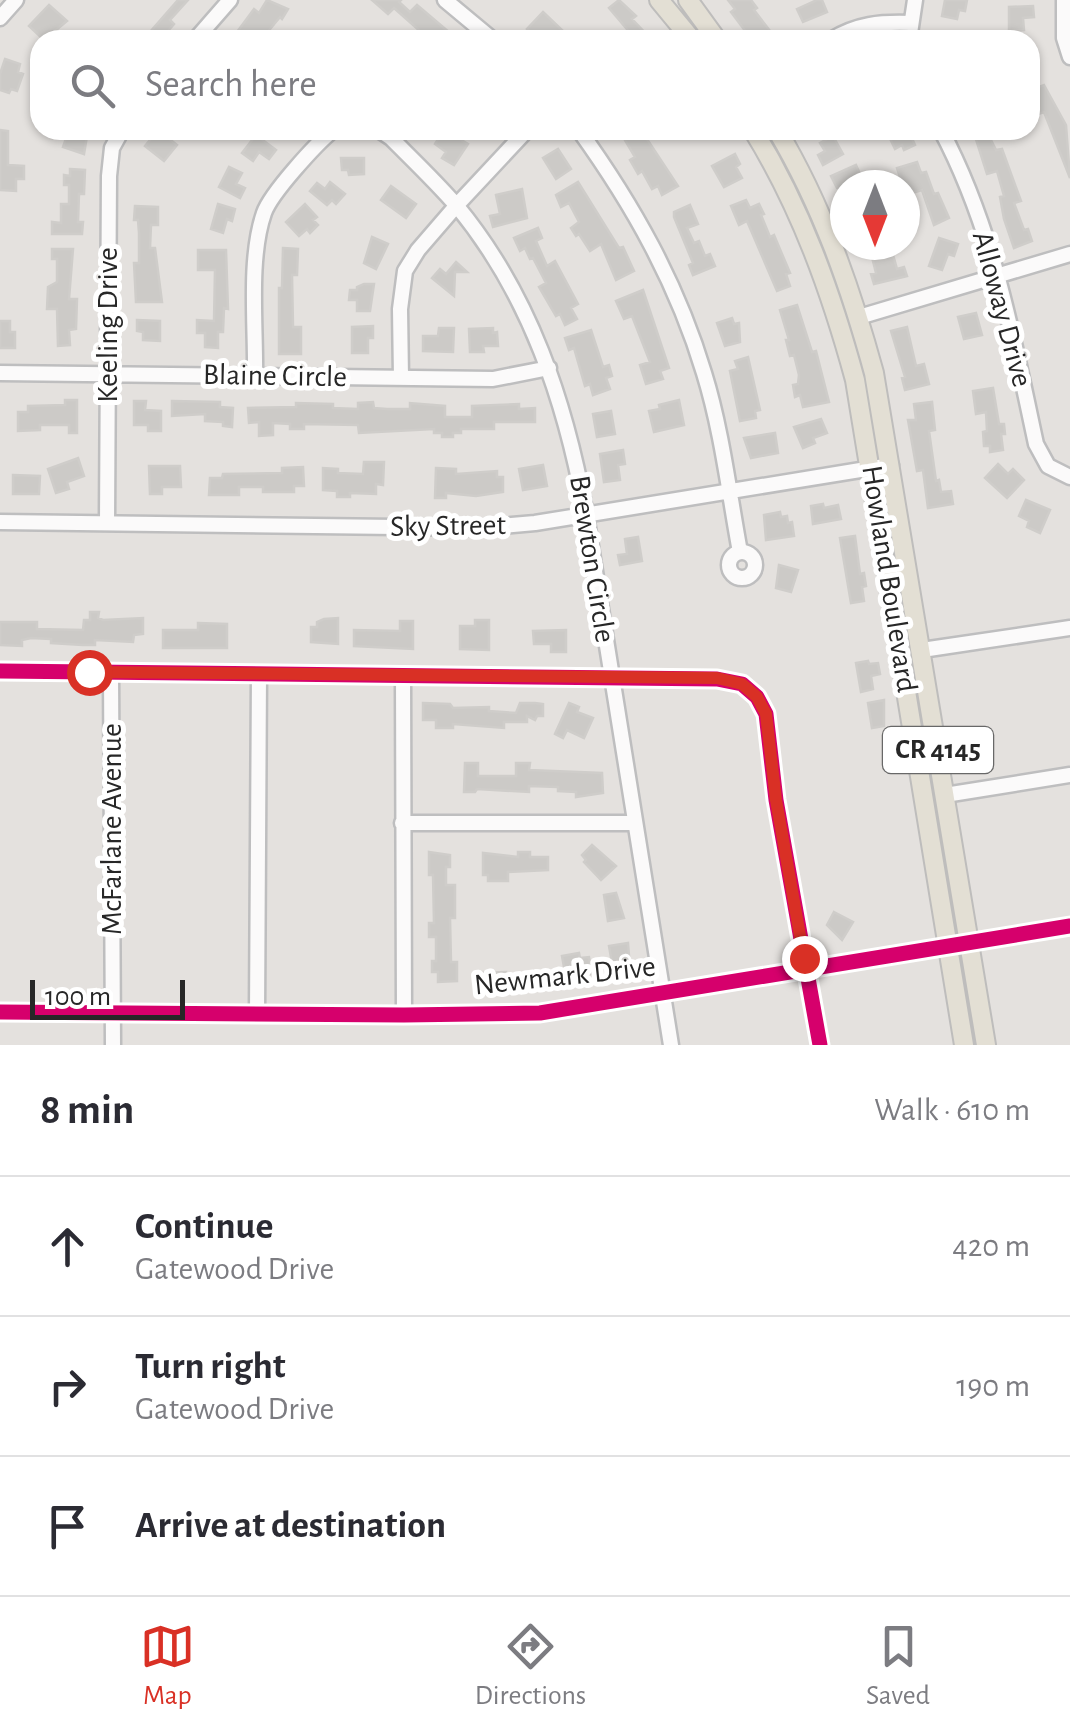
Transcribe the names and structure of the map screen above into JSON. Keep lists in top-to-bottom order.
{
  "streets": {
    "main road": ["Howland Boulevard", "CR 4145"],
    "street": [
      "Alloway Drive",
      "Keeling Drive",
      "Blaine Circle",
      "Sky Street",
      "Brewton Circle",
      "McFarlane Avenue",
      "Newmark Drive"
    ]
  },
  "crossings": [
    ["Keeling Drive", "Blaine Circle"],
    ["Keeling Drive", "Sky Street"],
    ["Blaine Circle", "Brewton Circle"],
    ["Sky Street", "Brewton Circle"],
    ["Sky Street", "Howland Boulevard"],
    ["Brewton Circle", "Newmark Drive"],
    ["Howland Boulevard", "Newmark Drive"],
    ["McFarlane Avenue", "Newmark Drive"]
  ],
  "scale_bar": "100 m",
  "north": "bottom",
  "page": {
    "search": "Search here",
    "scale": "100 m",
    "heading": ["8 min", "Walk · 610 m"],
    "list": [
      ["Continue", "Gatewood Drive", "420 m"],
      ["Turn right", "Gatewood Drive", "190 m"],
      "Arrive at destination"
    ],
    "nav": ["Map", "Directions", "Saved"]
  }
}
